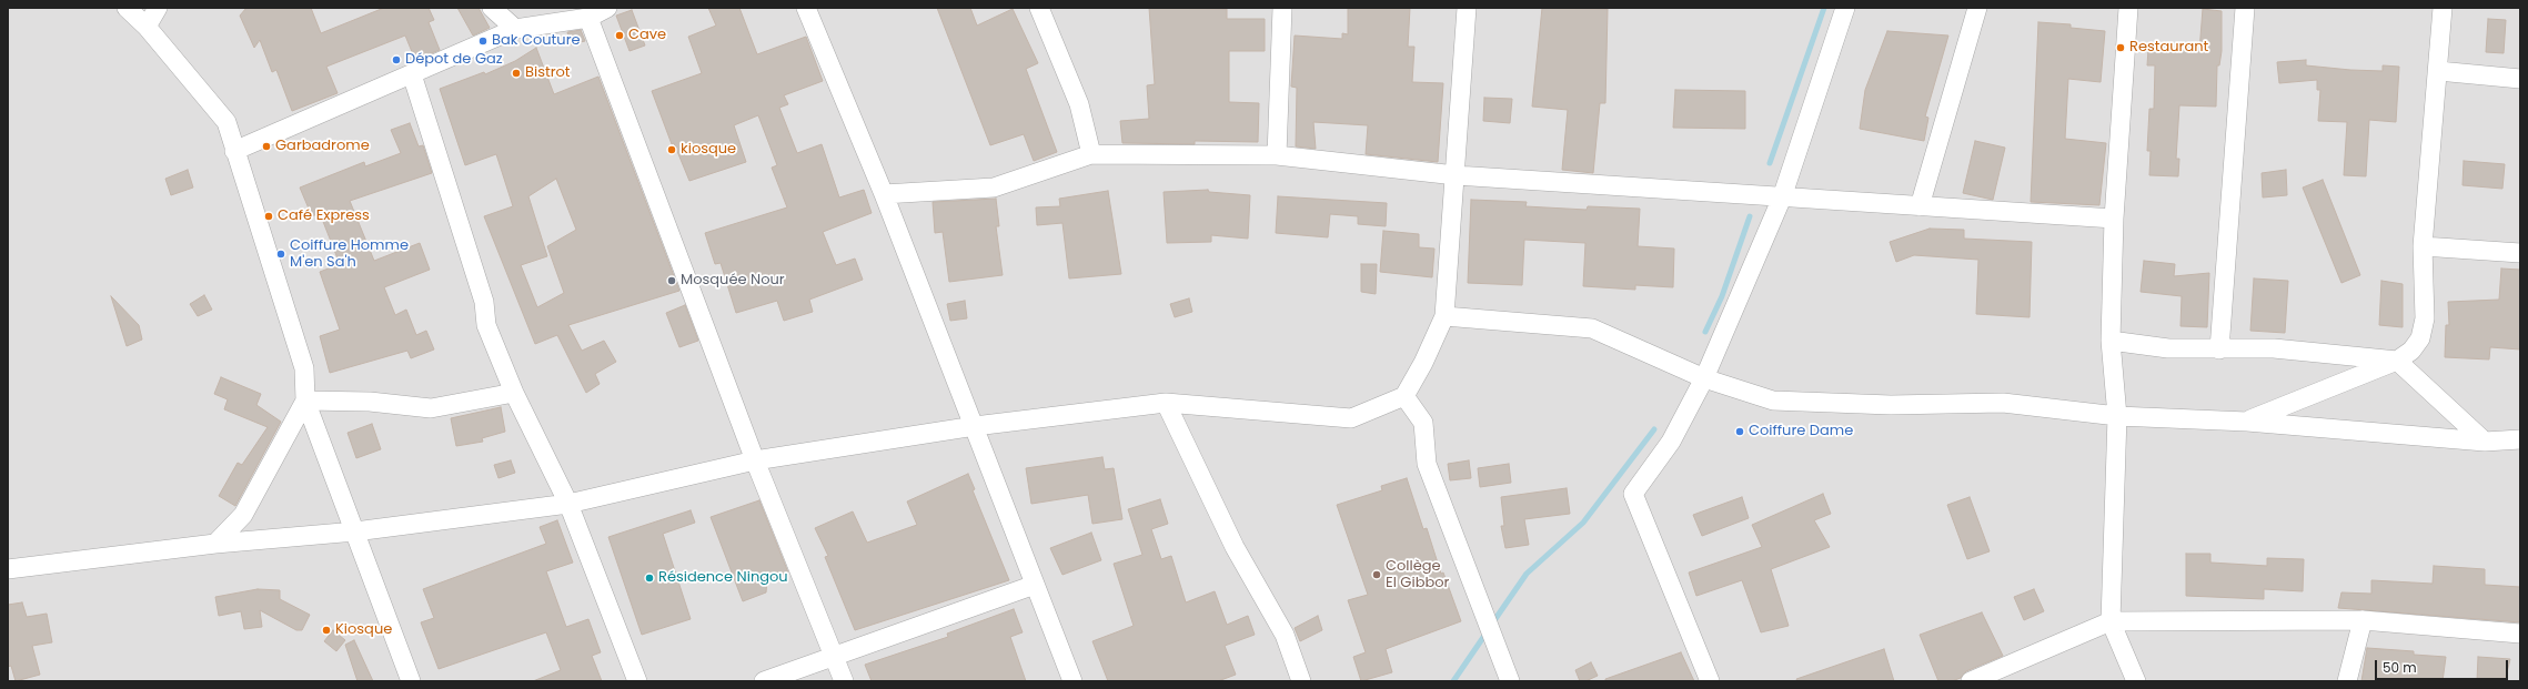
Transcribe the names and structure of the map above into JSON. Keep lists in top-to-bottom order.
{
  "places": [
    "Cave",
    "Bak Couture",
    "Restaurant",
    "Dépot de Gaz",
    "Bistrot",
    "Garbadrome",
    "kiosque",
    "Café Express",
    "Coiffure Homme M'en Sa'h",
    "Mosquée Nour",
    "Coiffure Dame",
    "Collège El Gibbor",
    "Résidence Ningou",
    "Kiosque"
  ],
  "scale_bar": "50 m"
}
